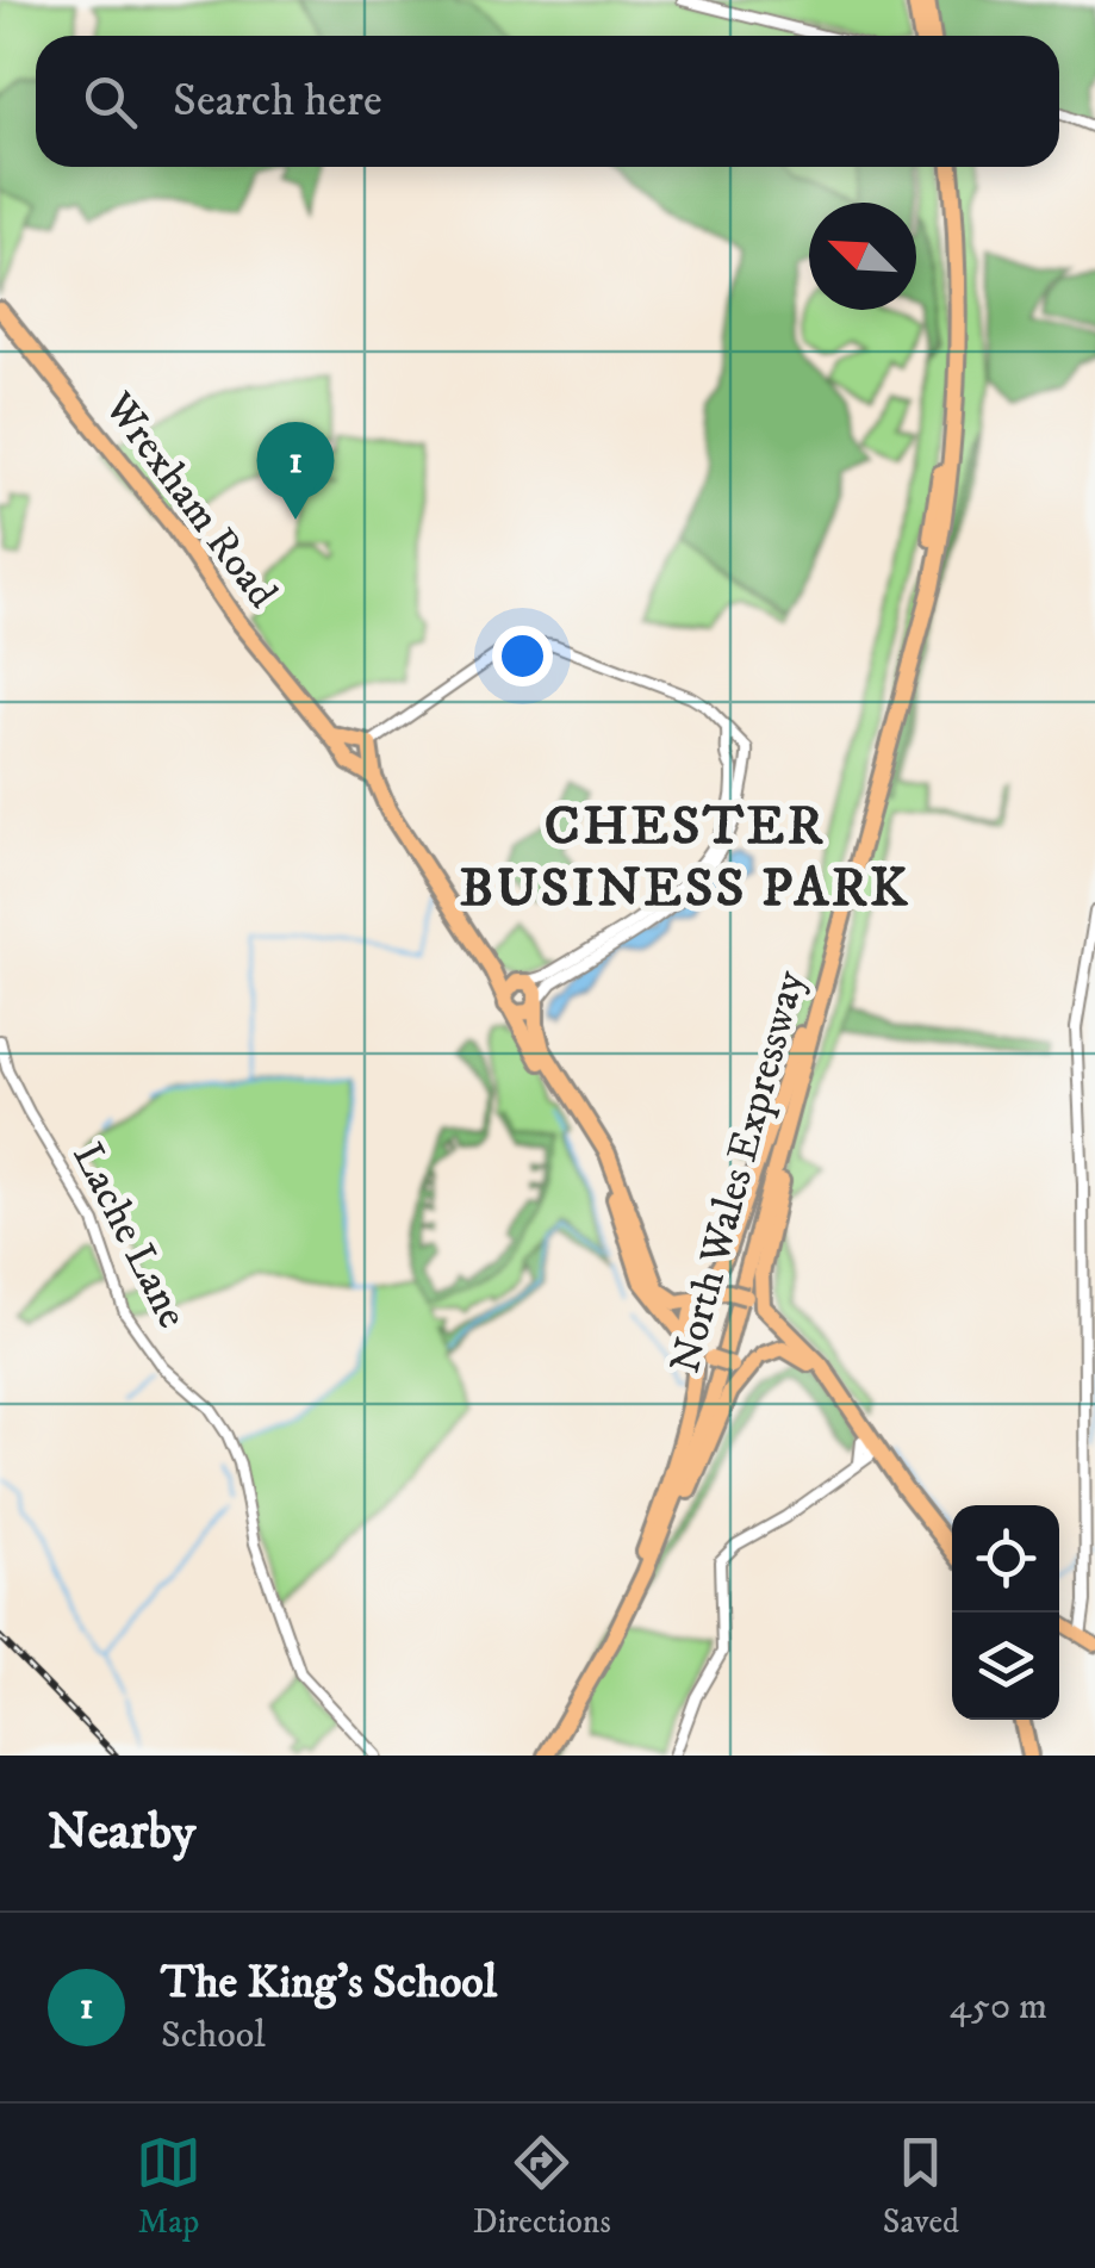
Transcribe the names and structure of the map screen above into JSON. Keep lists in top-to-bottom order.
{
  "streets": {
    "highway": ["Wrexham Road", "North Wales Expressway"],
    "street": ["Lache Lane"]
  },
  "districts": ["CHESTER BUSINESS PARK"],
  "north": "top left",
  "page": {
    "search": "Search here",
    "pins": "1",
    "heading": "Nearby",
    "list": [
      {
        "mark": "1",
        "name": "The King's School",
        "note": "School",
        "value": "450 m"
      }
    ],
    "nav": ["Map", "Directions", "Saved"]
  }
}
